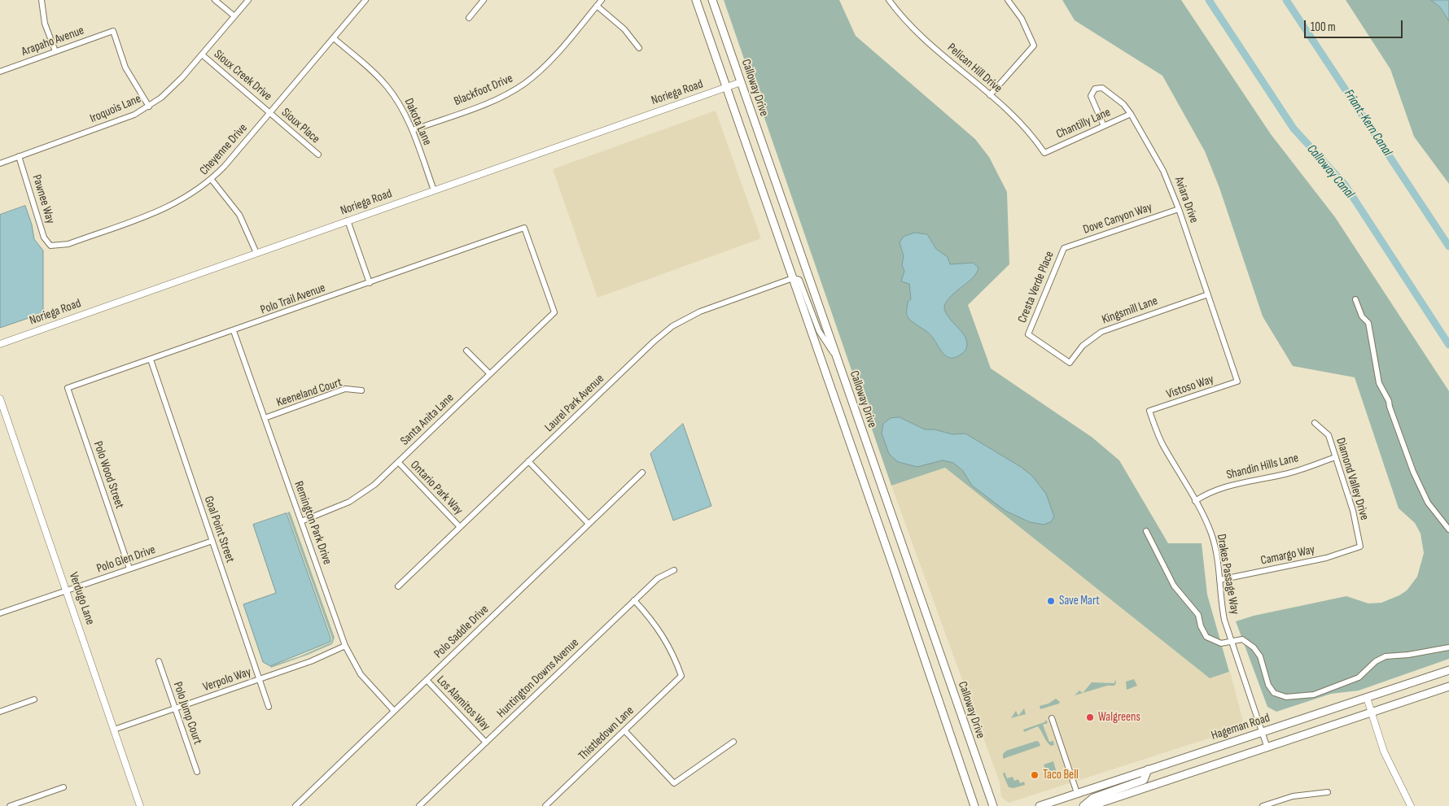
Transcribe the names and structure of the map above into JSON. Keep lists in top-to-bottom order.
{
  "streets": {
    "main road": ["Calloway Drive", "Hageman Road"],
    "street": [
      "Arapaho Avenue",
      "Pelican Hill Drive",
      "Sioux Creek Drive",
      "Blackfoot Drive",
      "Noriega Road",
      "Iroquois Lane",
      "Dakota Lane",
      "Chantilly Lane",
      "Sioux Place",
      "Cheyenne Drive",
      "Pawnee Way",
      "Aviara Drive",
      "Dove Canyon Way",
      "Cresta Verde Place",
      "Polo Trail Avenue",
      "Kingsmill Lane",
      "Vistoso Way",
      "Keeneland Court",
      "Laurel Park Avenue",
      "Santa Anita Lane",
      "Shandin Hills Lane",
      "Polo Wood Street",
      "Diamond Valley Drive",
      "Ontario Park Way",
      "Remington Park Drive",
      "Goal Point Street",
      "Camargo Way",
      "Polo Glen Drive",
      "Drakes Passage Way",
      "Verdugo Lane",
      "Polo Saddle Drive",
      "Huntington Downs Avenue",
      "Verpolo Way",
      "Los Alamitos Way",
      "Polo Jump Court",
      "Thistledown Lane"
    ]
  },
  "crossings": [
    ["Arapaho Avenue", "Iroquois Lane"],
    ["Pelican Hill Drive", "Chantilly Lane"],
    ["Sioux Creek Drive", "Iroquois Lane"],
    ["Sioux Creek Drive", "Sioux Place"],
    ["Sioux Creek Drive", "Cheyenne Drive"],
    ["Calloway Drive", "Noriega Road"],
    ["Blackfoot Drive", "Dakota Lane"],
    ["Noriega Road", "Dakota Lane"],
    ["Iroquois Lane", "Pawnee Way"],
    ["Dakota Lane", "Cheyenne Drive"],
    ["Chantilly Lane", "Aviara Drive"],
    ["Sioux Place", "Cheyenne Drive"],
    ["Cheyenne Drive", "Pawnee Way"],
    ["Aviara Drive", "Dove Canyon Way"],
    ["Aviara Drive", "Kingsmill Lane"],
    ["Aviara Drive", "Vistoso Way"],
    ["Dove Canyon Way", "Cresta Verde Place"],
    ["Cresta Verde Place", "Kingsmill Lane"],
    ["Polo Trail Avenue", "Santa Anita Lane"],
    ["Polo Trail Avenue", "Polo Wood Street"],
    ["Polo Trail Avenue", "Remington Park Drive"],
    ["Polo Trail Avenue", "Goal Point Street"],
    ["Vistoso Way", "Drakes Passage Way"],
    ["Keeneland Court", "Remington Park Drive"],
    ["Laurel Park Avenue", "Ontario Park Way"],
    ["Santa Anita Lane", "Ontario Park Way"],
    ["Santa Anita Lane", "Remington Park Drive"],
    ["Shandin Hills Lane", "Diamond Valley Drive"],
    ["Shandin Hills Lane", "Drakes Passage Way"],
    ["Polo Wood Street", "Polo Glen Drive"],
    ["Diamond Valley Drive", "Camargo Way"],
    ["Remington Park Drive", "Polo Saddle Drive"],
    ["Remington Park Drive", "Verpolo Way"],
    ["Goal Point Street", "Polo Glen Drive"],
    ["Goal Point Street", "Verpolo Way"],
    ["Camargo Way", "Drakes Passage Way"],
    ["Polo Glen Drive", "Verdugo Lane"],
    ["Drakes Passage Way", "Hageman Road"],
    ["Verdugo Lane", "Verpolo Way"],
    ["Polo Saddle Drive", "Los Alamitos Way"],
    ["Huntington Downs Avenue", "Los Alamitos Way"],
    ["Huntington Downs Avenue", "Thistledown Lane"],
    ["Verpolo Way", "Polo Jump Court"]
  ],
  "water": ["Friant-Kern Canal", "Calloway Canal"],
  "places": ["Save Mart", "Walgreens", "Taco Bell"],
  "scale_bar": "100 m"
}
